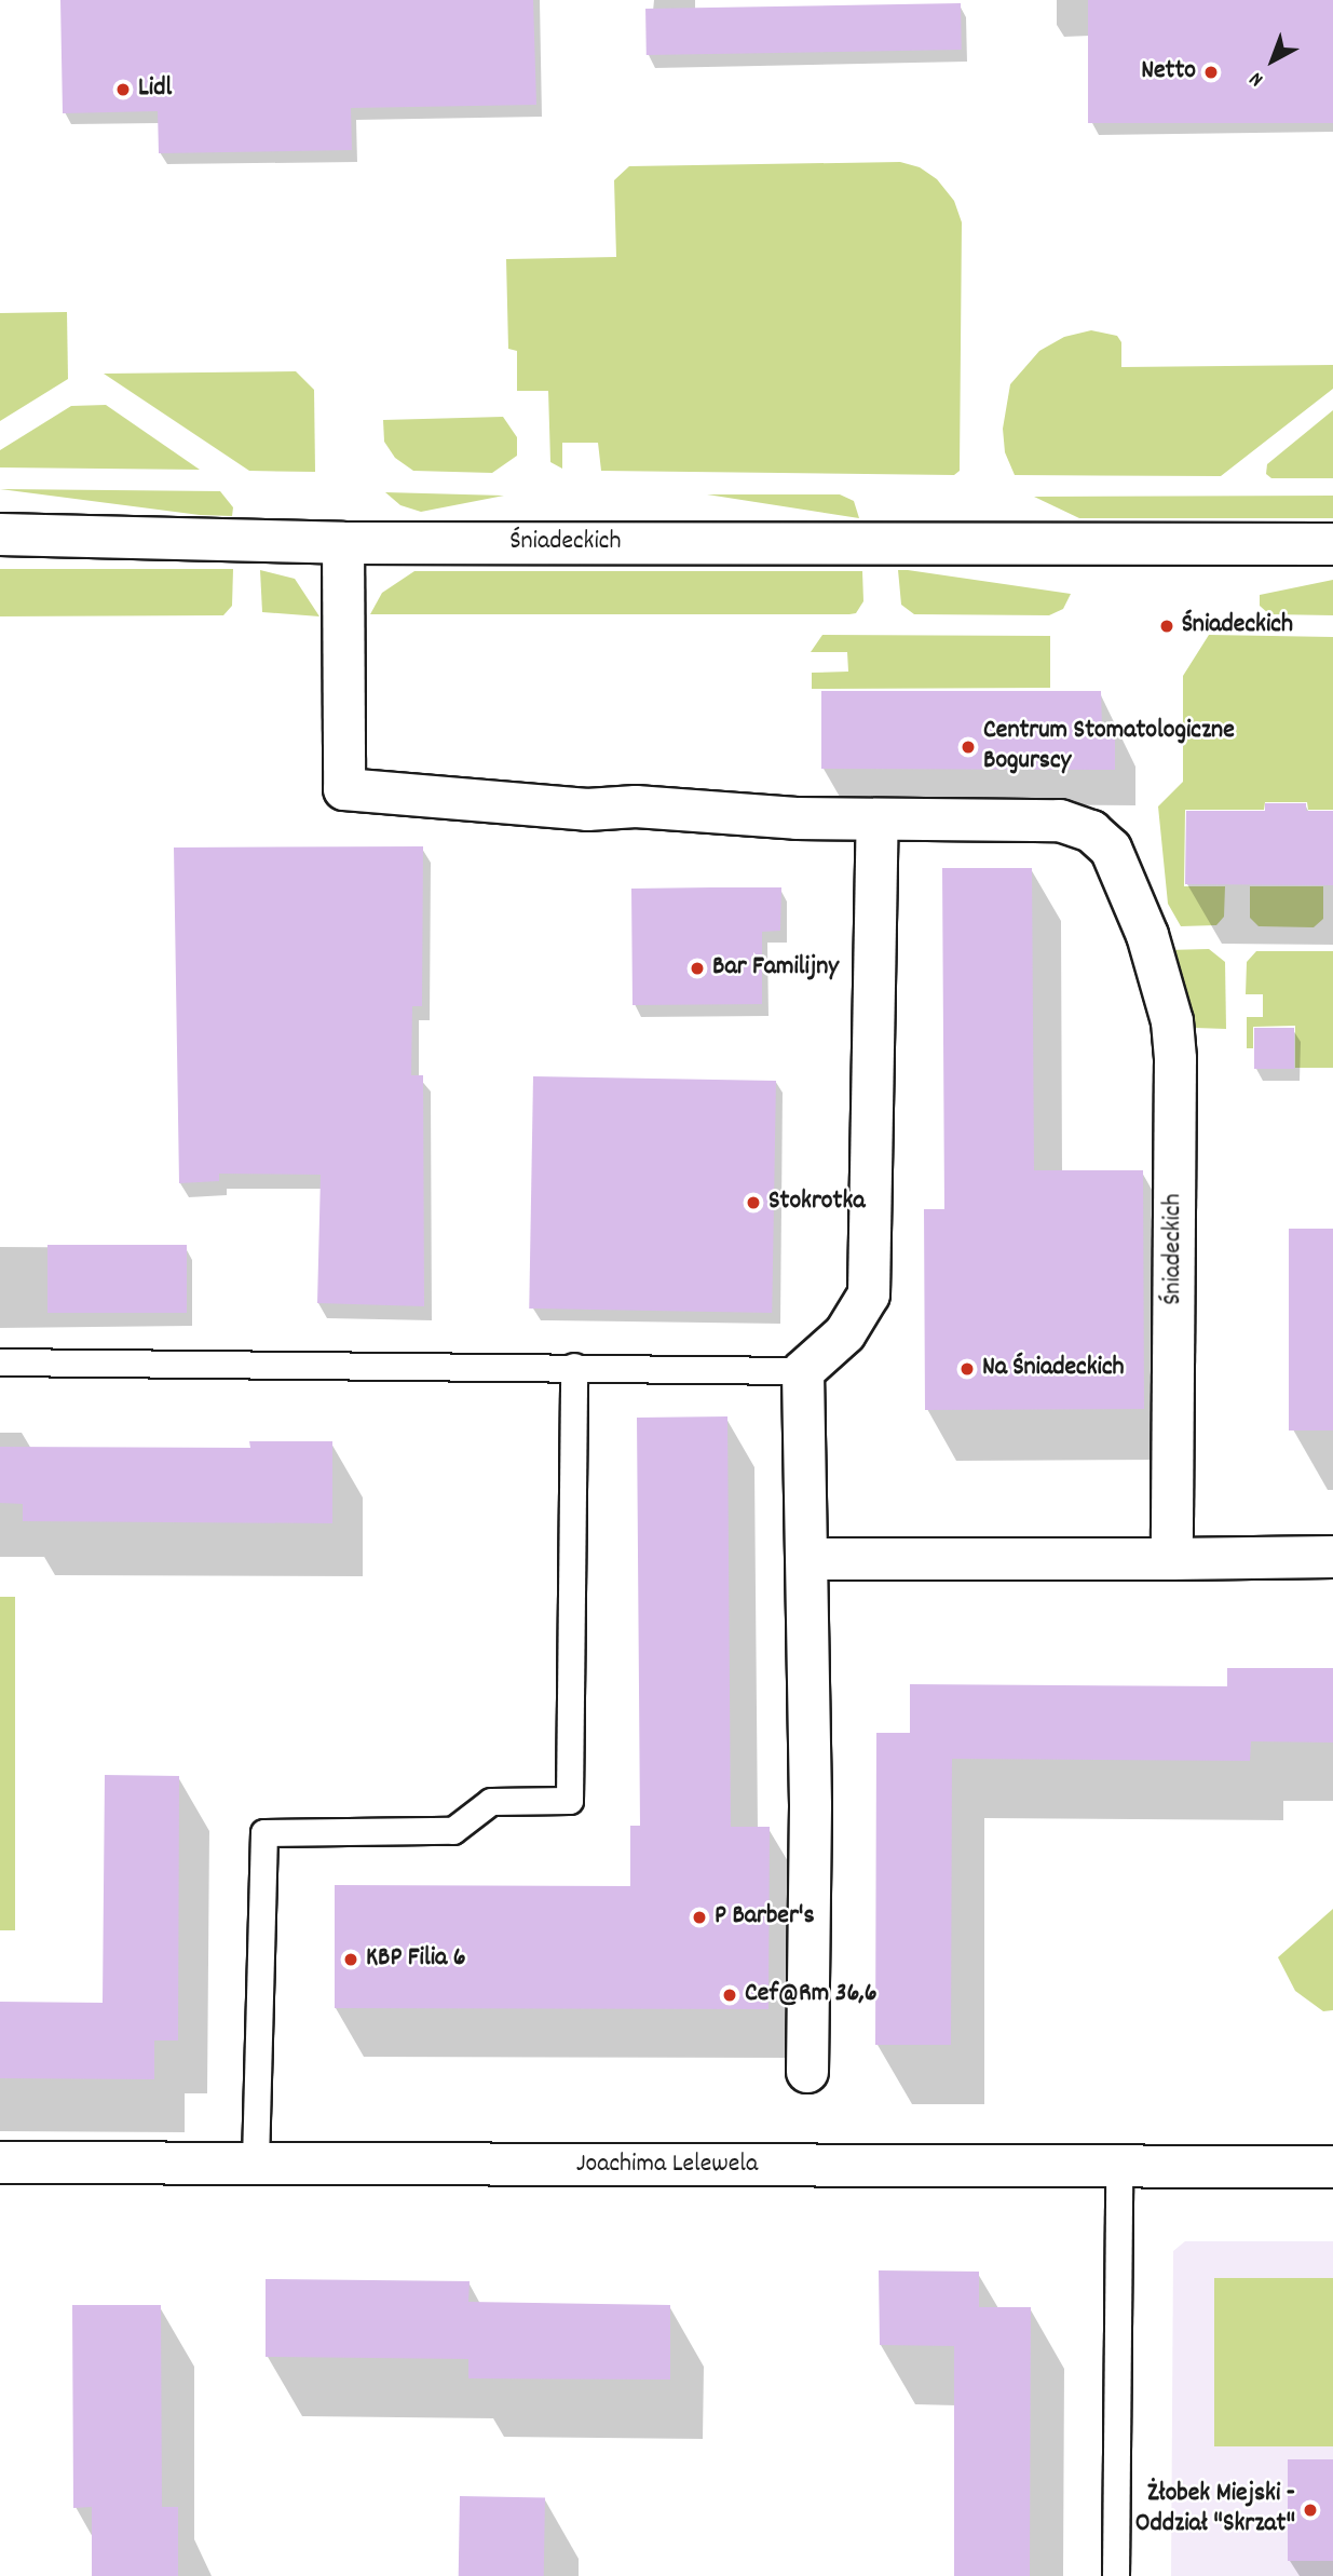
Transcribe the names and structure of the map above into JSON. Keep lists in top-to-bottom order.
{
  "streets": {
    "street": ["Śniadeckich", "Joachima Lelewela"]
  },
  "places": [
    "Netto",
    "Lidl",
    "Śniadeckich",
    "Centrum Stomatologiczne Bogurscy",
    "Bar Familijny",
    "Stokrotka",
    "Na Śniadeckich",
    "P Barber's",
    "KBP Filia 6",
    "Cef@Rm 36,6",
    "Żłobek Miejski - Oddział \"Skrzat\""
  ],
  "north": "bottom left"
}
